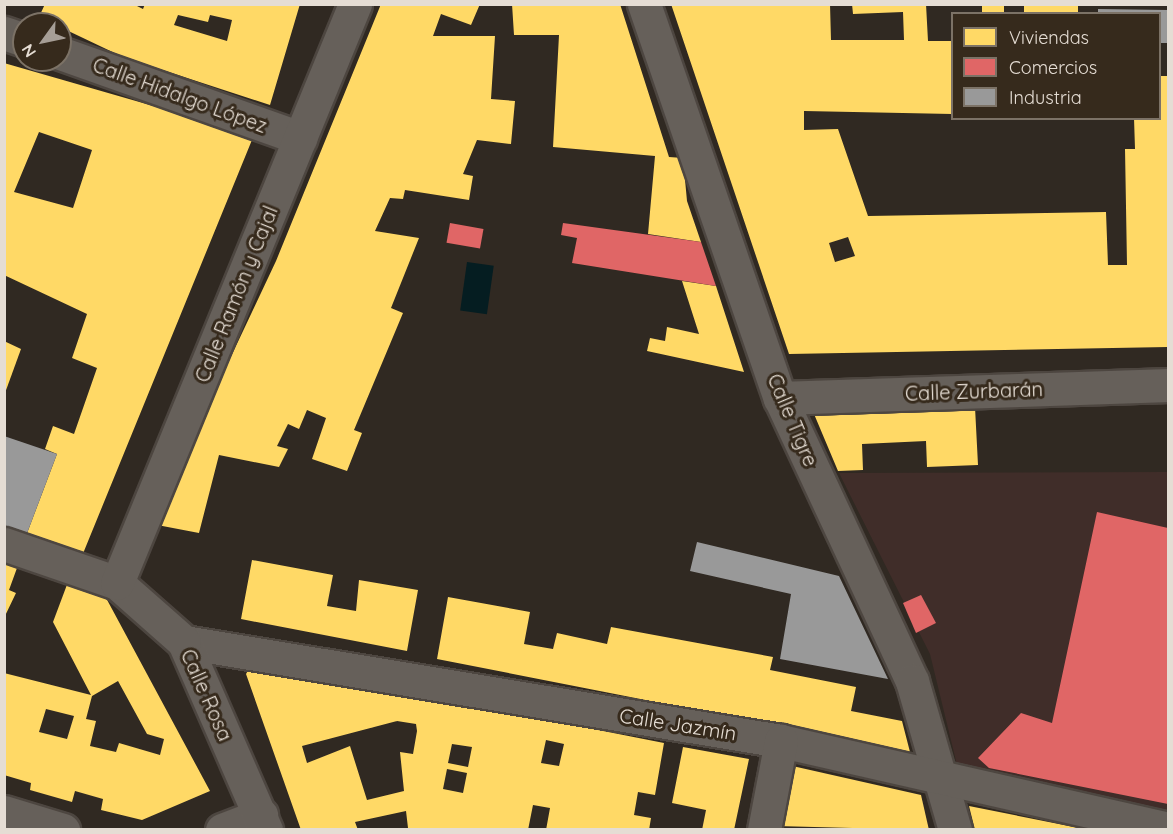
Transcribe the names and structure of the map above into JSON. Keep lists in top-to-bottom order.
{
  "streets": {
    "street": [
      "Calle Hidalgo López",
      "Calle Ramón y Cajal",
      "Calle Zurbarán",
      "Calle Tigre",
      "Calle Rosa",
      "Calle Jazmín"
    ]
  },
  "crossings": [
    ["Calle Hidalgo López", "Calle Ramón y Cajal"],
    ["Calle Ramón y Cajal", "Calle Rosa"],
    ["Calle Zurbarán", "Calle Tigre"],
    ["Calle Tigre", "Calle Jazmín"],
    ["Calle Rosa", "Calle Jazmín"]
  ],
  "legend": ["Viviendas", "Comercios", "Industria"],
  "north": "bottom left"
}
